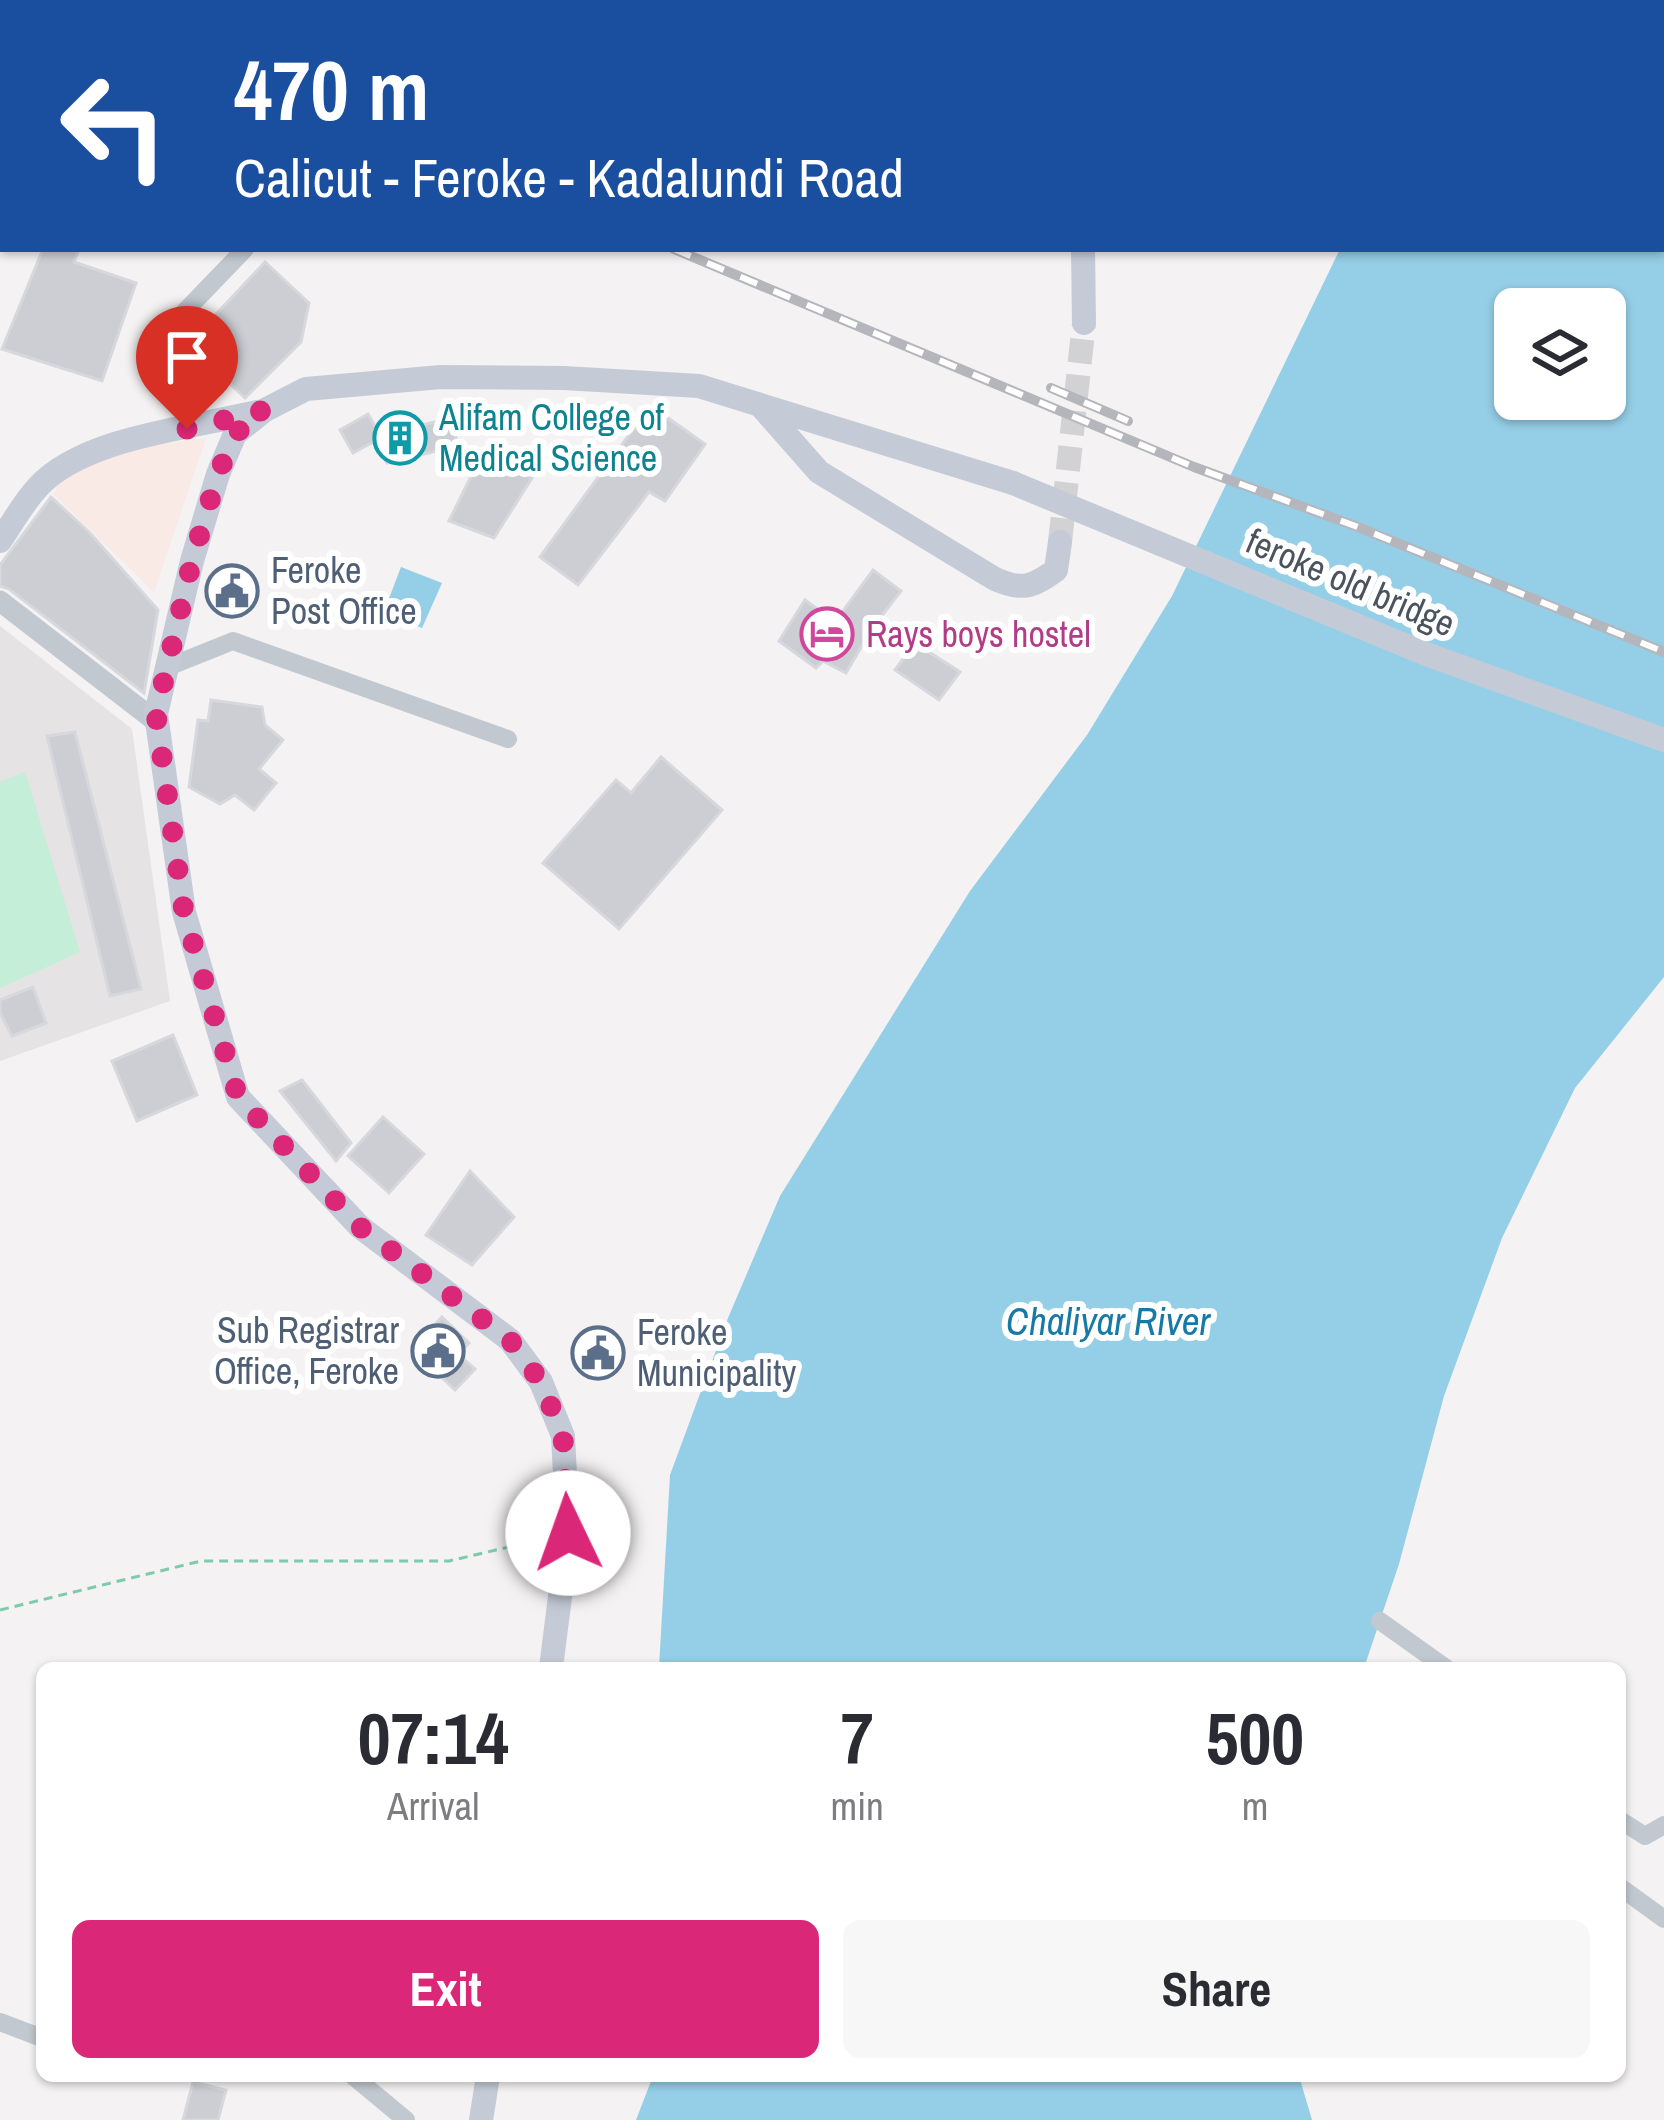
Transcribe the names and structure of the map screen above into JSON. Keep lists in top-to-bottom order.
{
  "streets": {
    "main road": ["feroke old bridge"]
  },
  "water": ["Chaliyar River"],
  "places": {
    "building": ["Alifam College of Medical Science"],
    "public building": ["Feroke Post Office", "Sub Registrar Office, Feroke", "Feroke Municipality"],
    "hotel": ["Rays boys hostel"]
  },
  "page": {
    "turn": ["470 m", "Calicut - Feroke - Kadalundi Road"],
    "eta": [
      "07:14",
      "Arrival",
      "7",
      "min",
      "500",
      "m"
    ],
    "buttons": ["Exit", "Share"]
  }
}
